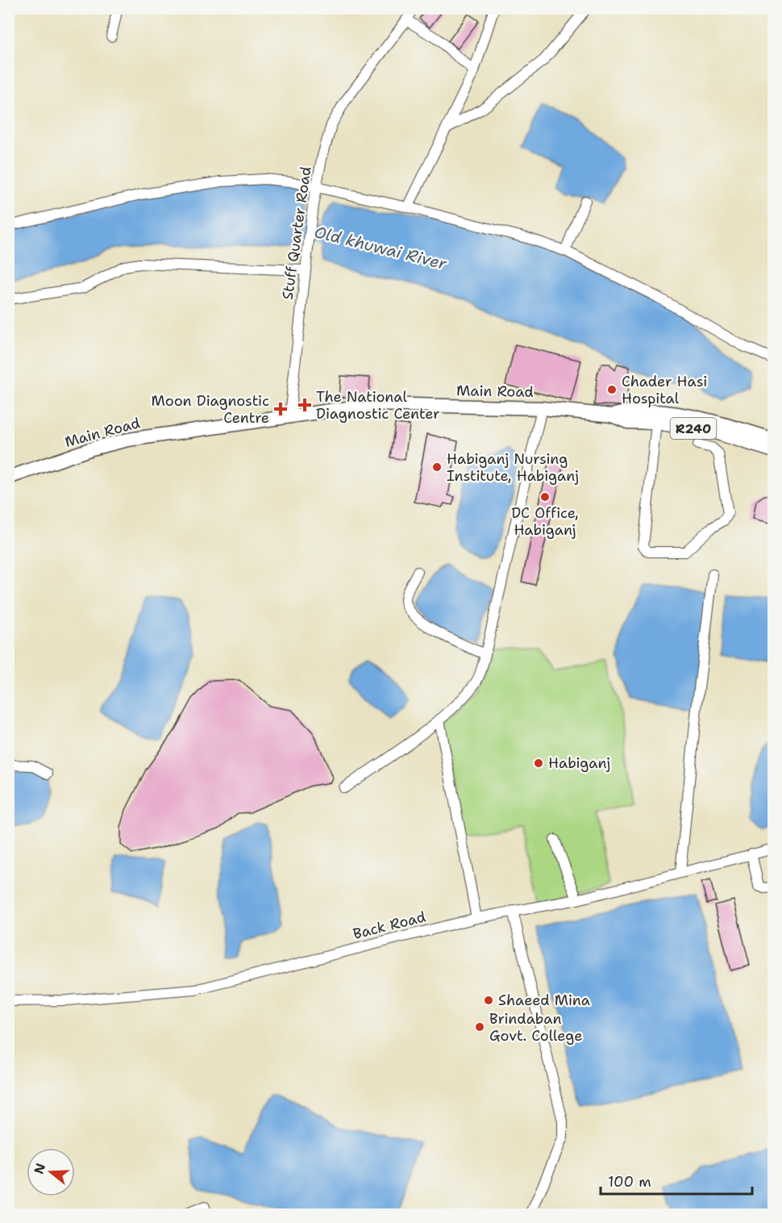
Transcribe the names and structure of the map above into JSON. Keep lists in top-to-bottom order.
{
  "streets": {
    "main road": ["Main Road", "R240"],
    "street": ["Stuff Quarter Road", "Back Road"]
  },
  "crossings": [
    ["Stuff Quarter Road", "Main Road"]
  ],
  "water": ["Old khuwai River"],
  "places": {
    "other": [
      "Chader Hasi Hospital",
      "Habiganj Nursing Institute, Habiganj",
      "DC Office, Habiganj",
      "Habiganj",
      "Shaeed Mina",
      "Brindaban Govt. College"
    ],
    "health": ["The National Diagnostic Center", "Moon Diagnostic Centre"]
  },
  "scale_bar": "100 m",
  "north": "left"
}
